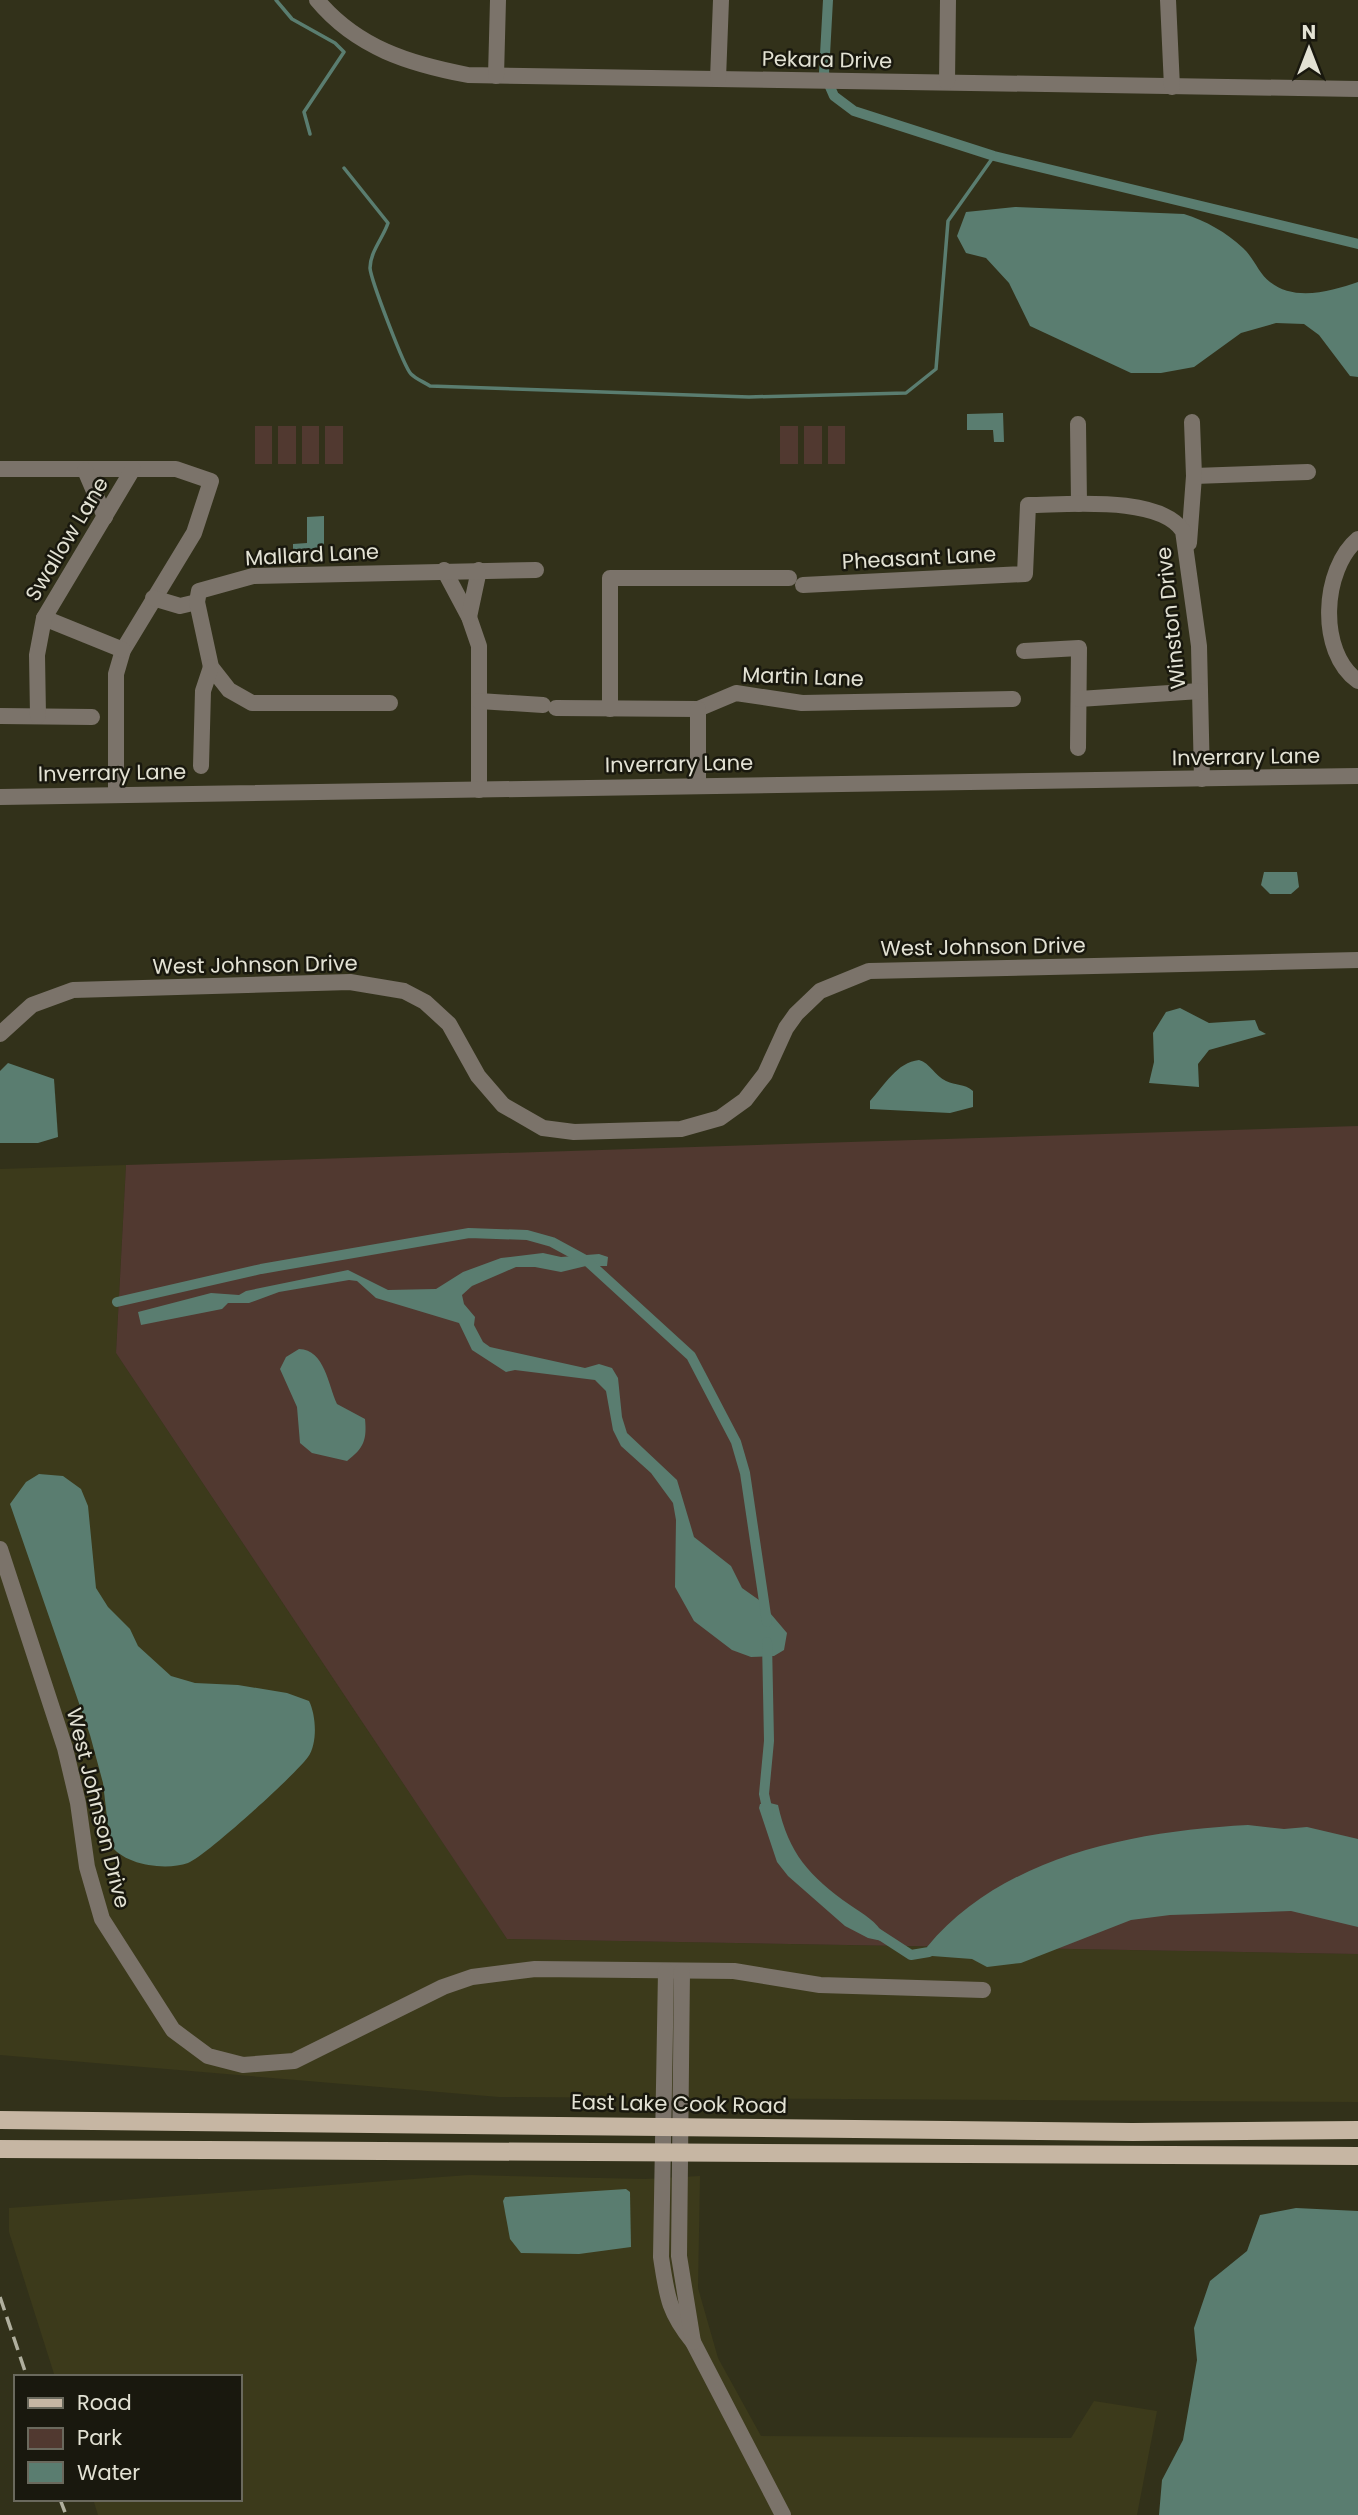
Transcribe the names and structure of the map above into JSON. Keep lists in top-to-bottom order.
{
  "streets": {
    "main road": ["East Lake Cook Road"],
    "street": [
      "Pekara Drive",
      "Swallow Lane",
      "Mallard Lane",
      "Pheasant Lane",
      "Winston Drive",
      "Martin Lane",
      "Inverrary Lane",
      "West Johnson Drive"
    ]
  },
  "crossings": [
    ["Pheasant Lane", "Winston Drive"],
    ["Pheasant Lane", "Martin Lane"],
    ["Winston Drive", "Inverrary Lane"]
  ],
  "legend": ["Road", "Park", "Water"],
  "north": "top"
}
